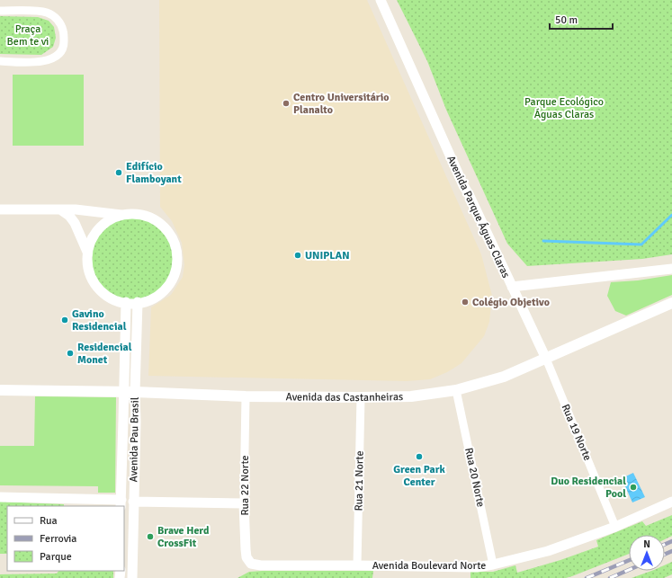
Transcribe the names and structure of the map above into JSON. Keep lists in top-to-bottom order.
{
  "streets": {
    "main road": ["Avenida das Castanheiras"],
    "street": [
      "Avenida Parque Águas Claras",
      "Rua 19 Norte",
      "Avenida Pau Brasil",
      "Rua 20 Norte",
      "Rua 21 Norte",
      "Rua 22 Norte",
      "Avenida Boulevard Norte"
    ]
  },
  "crossings": [
    ["Avenida das Castanheiras", "Rua 19 Norte"],
    ["Avenida das Castanheiras", "Avenida Pau Brasil"],
    ["Avenida das Castanheiras", "Rua 20 Norte"],
    ["Avenida das Castanheiras", "Rua 21 Norte"],
    ["Avenida das Castanheiras", "Rua 22 Norte"],
    ["Rua 19 Norte", "Avenida Boulevard Norte"],
    ["Rua 20 Norte", "Avenida Boulevard Norte"],
    ["Rua 21 Norte", "Avenida Boulevard Norte"],
    ["Rua 22 Norte", "Avenida Boulevard Norte"]
  ],
  "parks": ["Praça Bem te vi", "Parque Ecológico Águas Claras"],
  "places": [
    "Centro Universitário Planalto",
    "Edifício Flamboyant",
    "UNIPLAN",
    "Colégio Objetivo",
    "Gavino Residencial",
    "Residencial Monet",
    "Green Park Center",
    "Duo Residencial Pool",
    "Brave Herd CrossFit"
  ],
  "legend": ["Rua", "Ferrovia", "Parque"],
  "scale_bar": "50 m",
  "north": "top"
}
